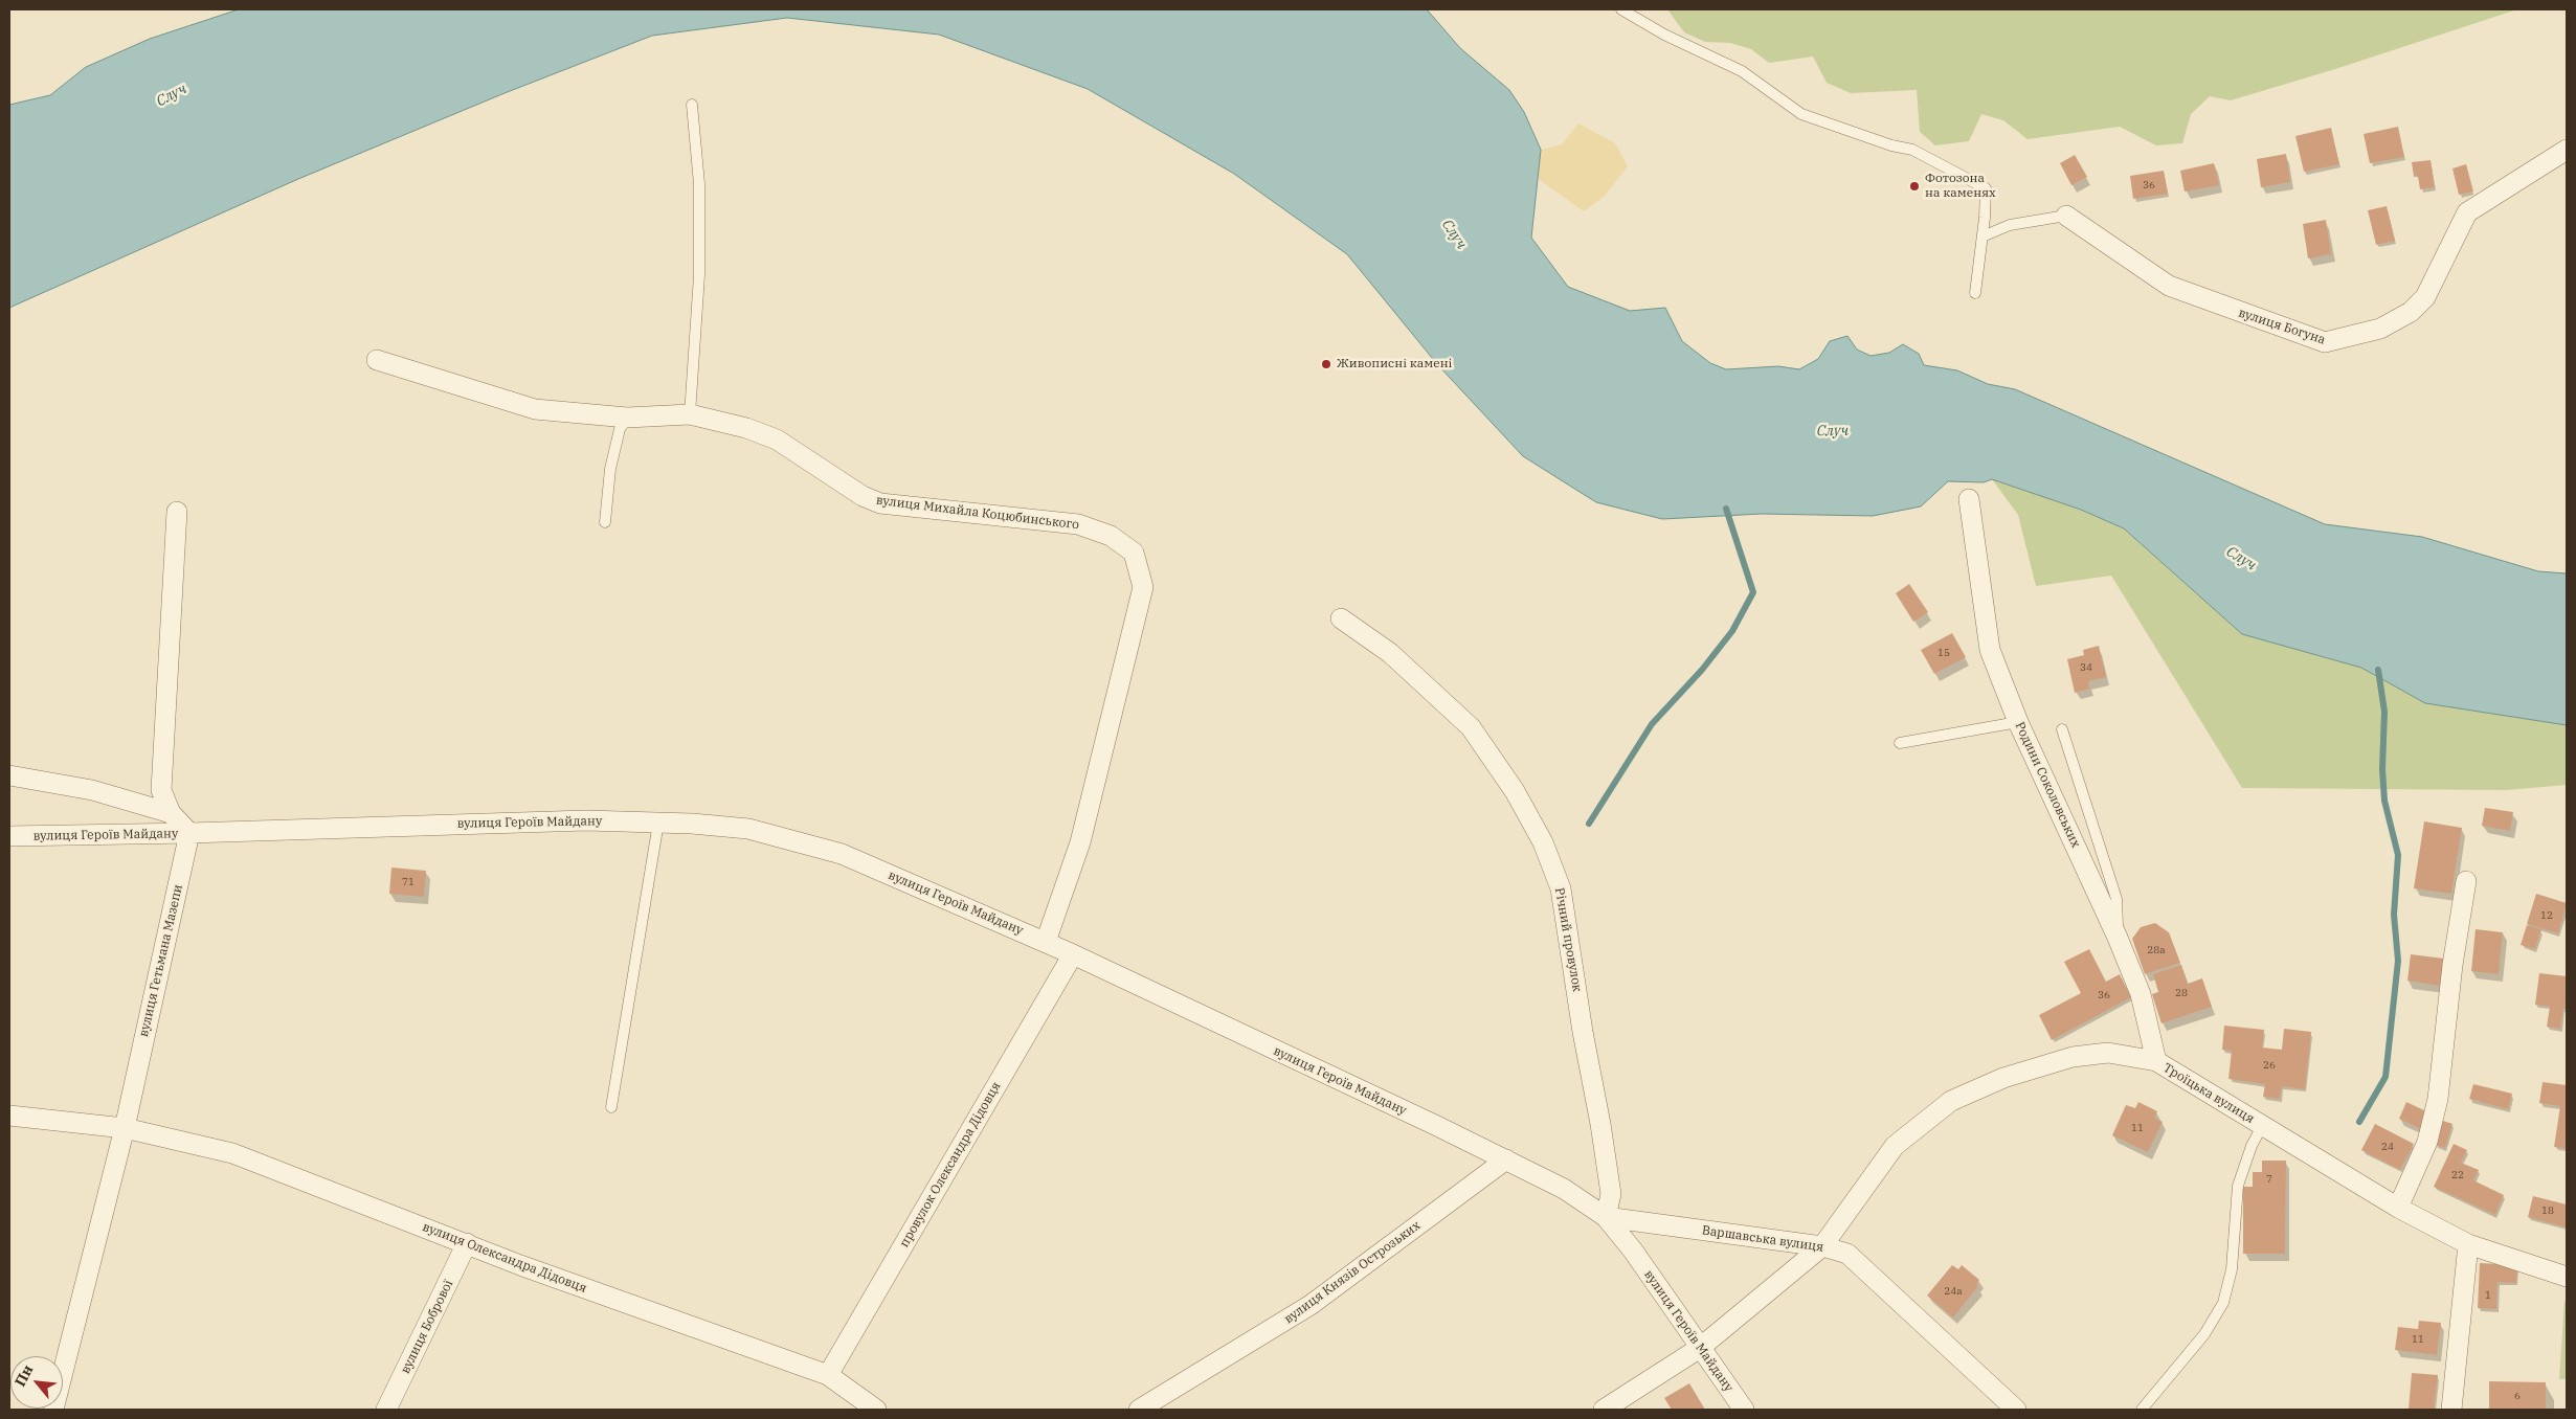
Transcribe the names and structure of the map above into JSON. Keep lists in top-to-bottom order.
{
  "streets": {
    "street": [
      "вулиця Богуна",
      "вулиця Михайла Коцюбинського",
      "Родини Соколовських",
      "вулиця Героїв Майдану",
      "Річний провулок",
      "вулиця Гетьмана Мазепи",
      "Троїцька вулиця",
      "провулок Олександра Дідовця",
      "Варшавська вулиця",
      "вулиця Олександра Дідовця",
      "вулиця Князів Острозьких",
      "вулиця Бобрової"
    ]
  },
  "crossings": [
    ["вулиця Михайла Коцюбинського", "вулиця Героїв Майдану"],
    ["Родини Соколовських", "Троїцька вулиця"],
    ["вулиця Героїв Майдану", "Річний провулок"],
    ["вулиця Героїв Майдану", "вулиця Гетьмана Мазепи"],
    ["вулиця Героїв Майдану", "Троїцька вулиця"],
    ["вулиця Героїв Майдану", "провулок Олександра Дідовця"],
    ["вулиця Героїв Майдану", "Варшавська вулиця"],
    ["вулиця Героїв Майдану", "вулиця Князів Острозьких"],
    ["Річний провулок", "Варшавська вулиця"],
    ["вулиця Гетьмана Мазепи", "вулиця Олександра Дідовця"],
    ["Троїцька вулиця", "Варшавська вулиця"],
    ["провулок Олександра Дідовця", "вулиця Олександра Дідовця"],
    ["вулиця Олександра Дідовця", "вулиця Бобрової"]
  ],
  "water": ["Случ"],
  "places": ["Фотозона на каменях", "Живописні камені"],
  "house_numbers": [
    "36",
    "15",
    "34",
    "71",
    "12",
    "28а",
    "28",
    "36",
    "26",
    "11",
    "24",
    "22",
    "7",
    "18",
    "24а",
    "1",
    "11",
    "6"
  ],
  "north": "top left"
}
